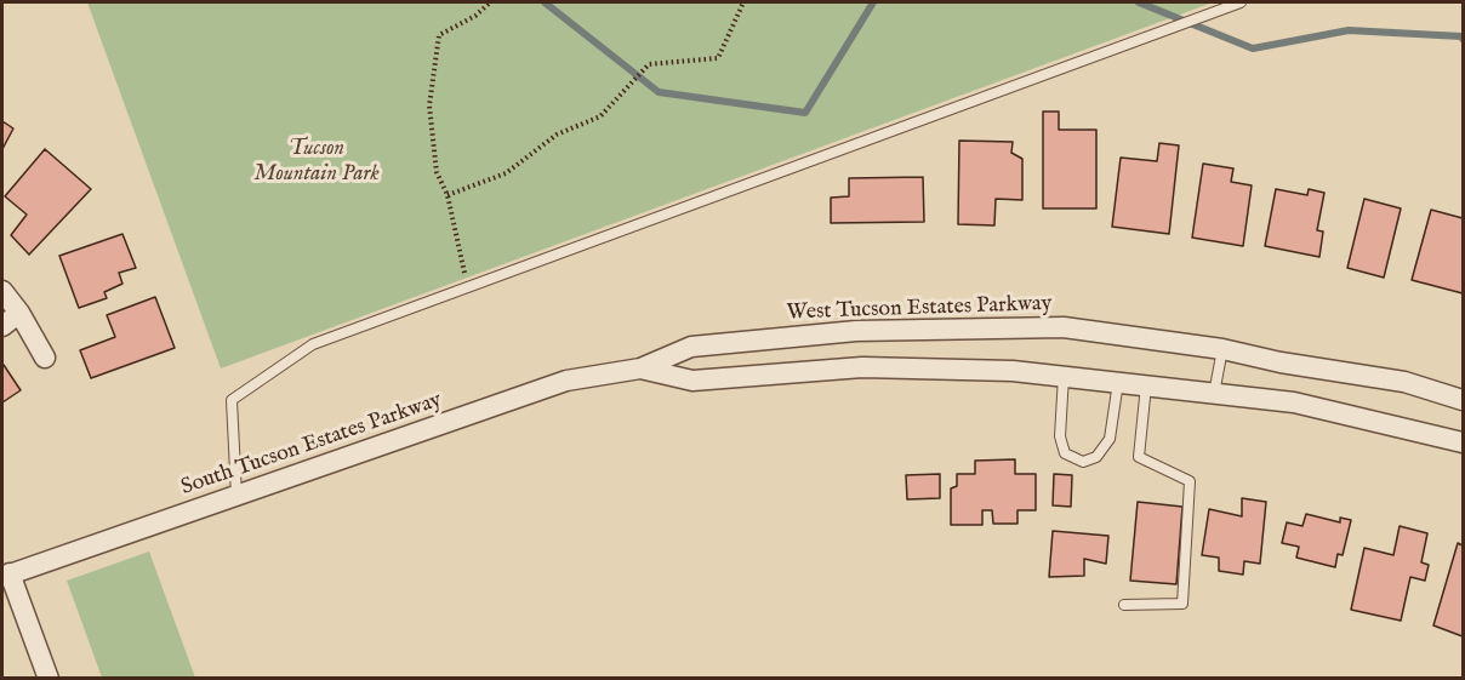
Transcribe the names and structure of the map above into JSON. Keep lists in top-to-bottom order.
{
  "streets": {
    "street": ["West Tucson Estates Parkway", "South Tucson Estates Parkway"]
  },
  "crossings": [
    ["West Tucson Estates Parkway", "South Tucson Estates Parkway"]
  ],
  "parks": ["Tucson Mountain Park"]
}
